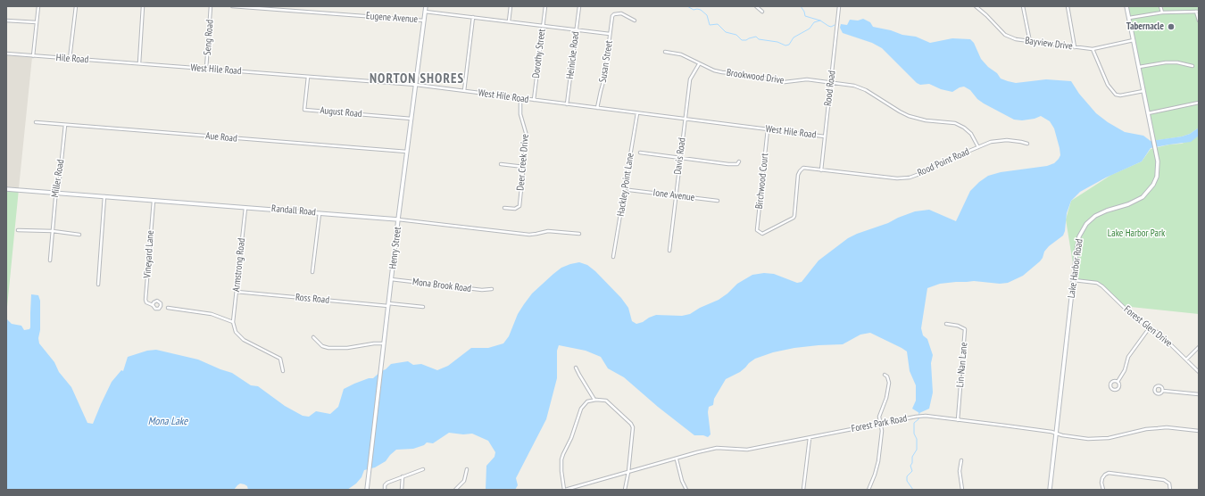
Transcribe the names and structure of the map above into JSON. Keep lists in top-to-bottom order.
{
  "streets": {
    "street": [
      "Eugene Avenue",
      "Seng Road",
      "Bayview Drive",
      "Dorothy Street",
      "Heinicke Road",
      "Hile Road",
      "Susan Street",
      "West Hile Road",
      "Brookwood Drive",
      "Rood Road",
      "August Road",
      "Aue Road",
      "Davis Road",
      "Deer Creek Drive",
      "Rood Point Road",
      "Miller Road",
      "Birchwood Court",
      "Hackley Point Lane",
      "Ione Avenue",
      "Randall Road",
      "Henry Street",
      "Vineyard Lane",
      "Armstrong Road",
      "Lake Harbor Road",
      "Mona Brook Road",
      "Ross Road",
      "Forest Glen Drive",
      "Lin-Nan Lane",
      "Forest Park Road"
    ]
  },
  "crossings": [
    ["Eugene Avenue", "Dorothy Street"],
    ["Eugene Avenue", "Heinicke Road"],
    ["Eugene Avenue", "Susan Street"],
    ["Eugene Avenue", "Henry Street"],
    ["Seng Road", "West Hile Road"],
    ["Bayview Drive", "Lake Harbor Road"],
    ["Dorothy Street", "West Hile Road"],
    ["Heinicke Road", "West Hile Road"],
    ["Hile Road", "West Hile Road"],
    ["Susan Street", "West Hile Road"],
    ["West Hile Road", "Rood Road"],
    ["West Hile Road", "August Road"],
    ["West Hile Road", "Davis Road"],
    ["West Hile Road", "Deer Creek Drive"],
    ["West Hile Road", "Birchwood Court"],
    ["West Hile Road", "Hackley Point Lane"],
    ["West Hile Road", "Henry Street"],
    ["Brookwood Drive", "Rood Road"],
    ["Brookwood Drive", "Davis Road"],
    ["Brookwood Drive", "Rood Point Road"],
    ["Rood Road", "Rood Point Road"],
    ["August Road", "Henry Street"],
    ["Aue Road", "Miller Road"],
    ["Aue Road", "Henry Street"],
    ["Davis Road", "Ione Avenue"],
    ["Rood Point Road", "Birchwood Court"],
    ["Miller Road", "Randall Road"],
    ["Randall Road", "Henry Street"],
    ["Randall Road", "Vineyard Lane"],
    ["Randall Road", "Armstrong Road"],
    ["Henry Street", "Mona Brook Road"],
    ["Henry Street", "Ross Road"],
    ["Armstrong Road", "Ross Road"],
    ["Lake Harbor Road", "Forest Glen Drive"],
    ["Lake Harbor Road", "Forest Park Road"],
    ["Lin-Nan Lane", "Forest Park Road"]
  ],
  "districts": ["NORTON SHORES"],
  "water": ["Mona Lake"],
  "parks": ["Lake Harbor Park"],
  "places": ["Tabernacle"]
}
